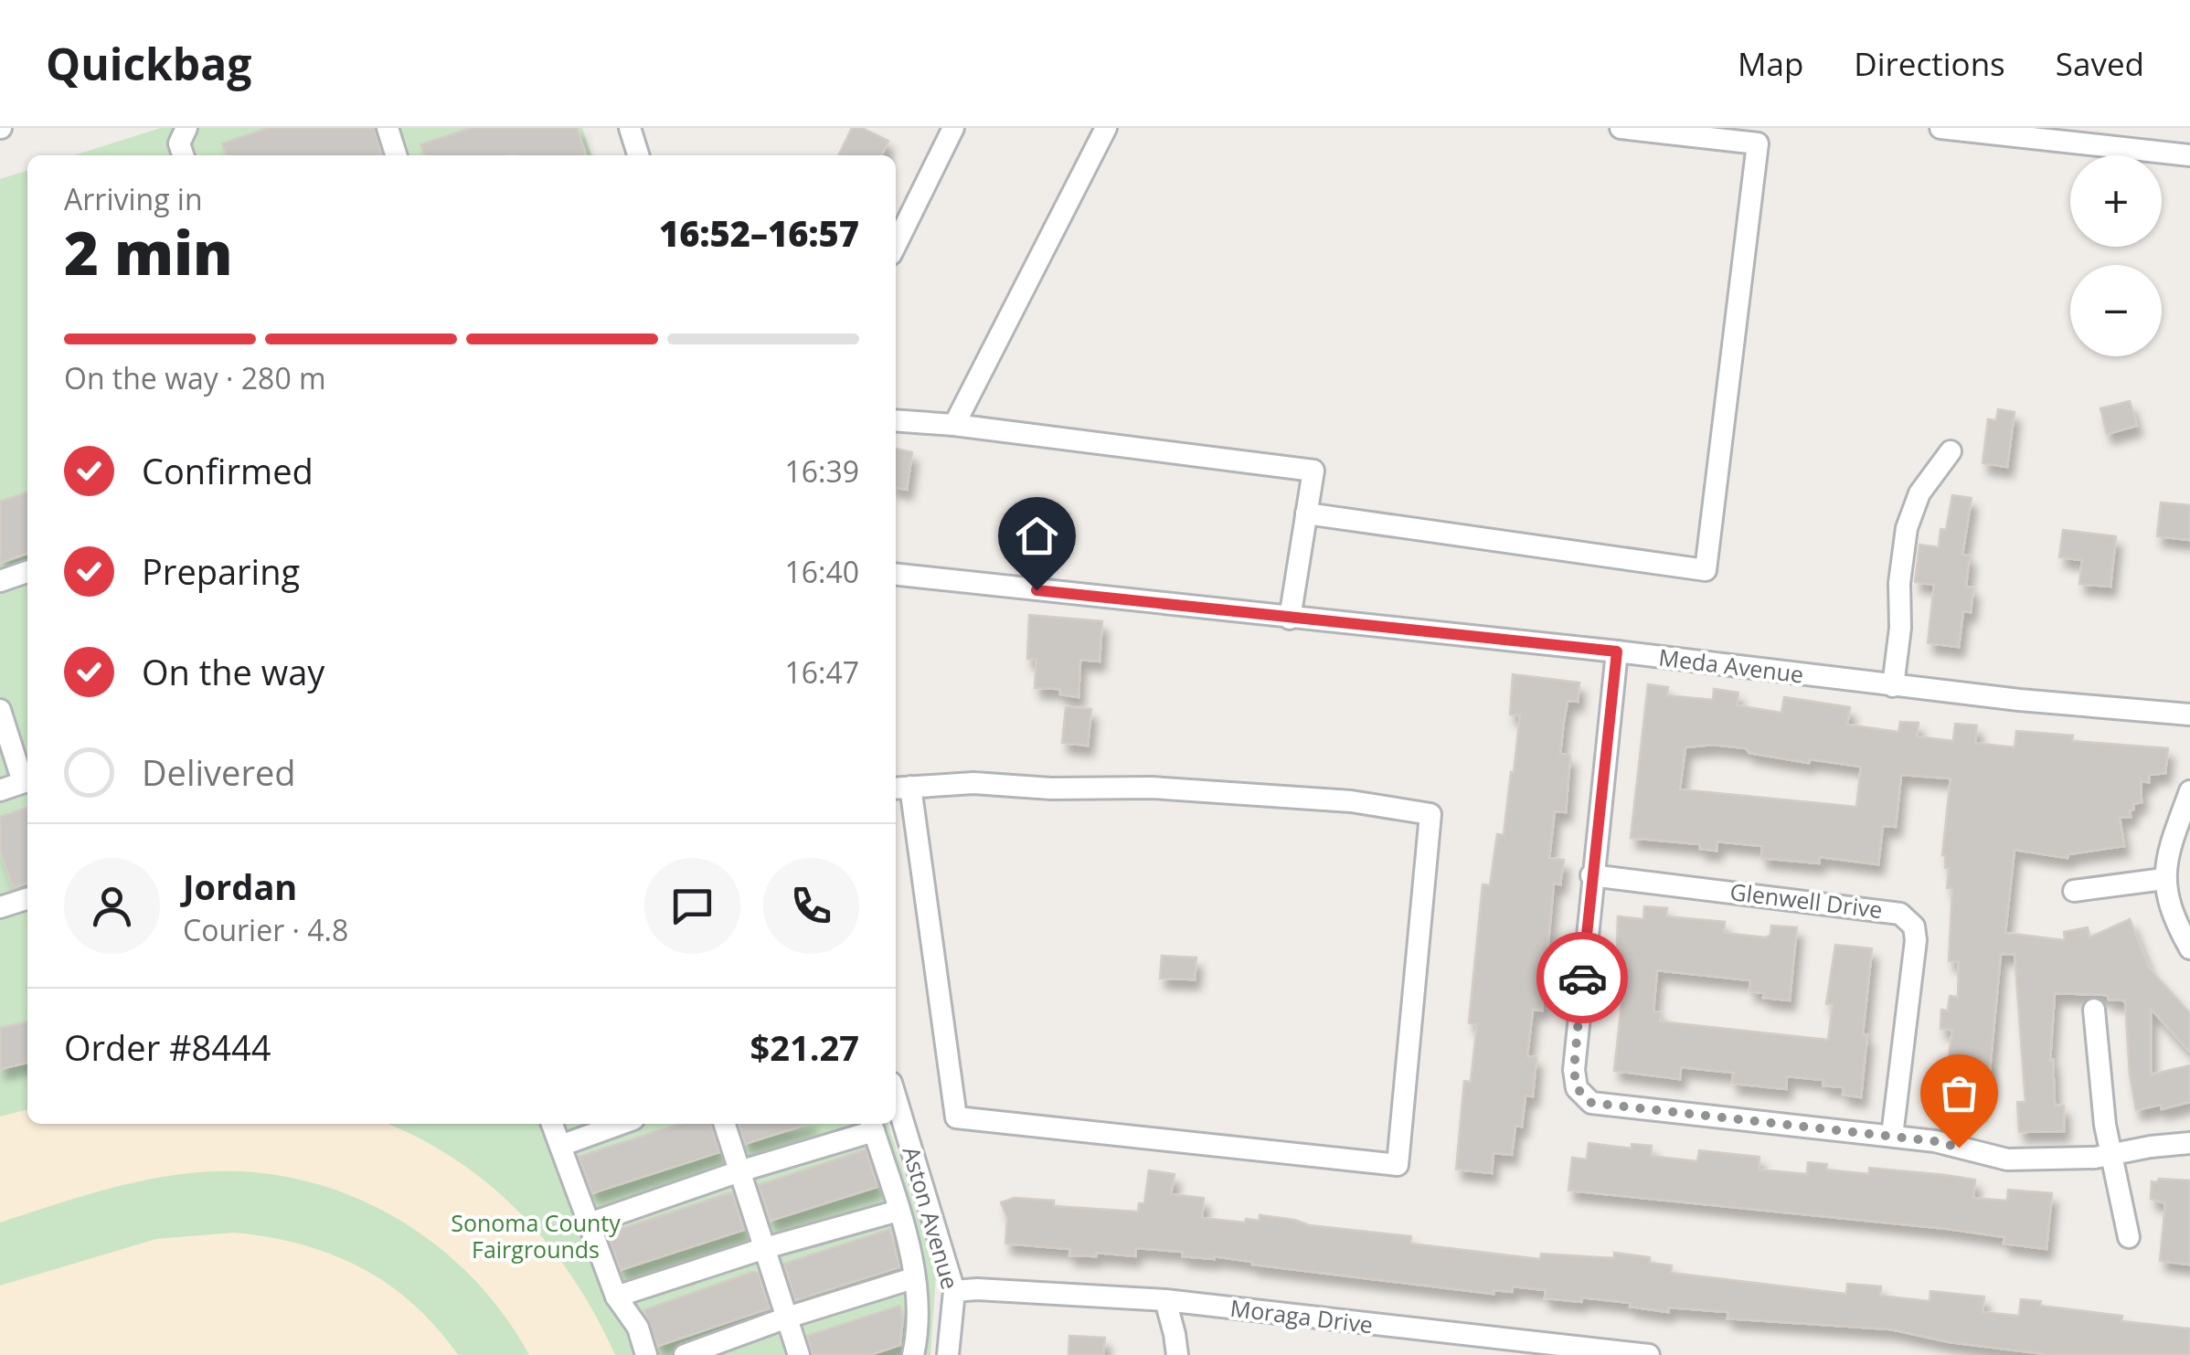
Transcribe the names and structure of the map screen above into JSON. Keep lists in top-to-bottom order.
{
  "streets": {
    "street": [
      "Meda Avenue",
      "Glenwell Drive",
      "Aston Avenue",
      "Moraga Drive"
    ]
  },
  "crossings": [
    ["Aston Avenue", "Moraga Drive"]
  ],
  "parks": ["Sonoma County Fairgrounds"],
  "page": {
    "header": "Quickbag",
    "nav": ["Map", "Directions", "Saved"],
    "map_buttons": ["+", "−"],
    "heading": ["2 min", "Arriving in", "16:52–16:57"],
    "panel": [
      "Jordan",
      "Courier · 4.8",
      "Order #8444",
      "$21.27"
    ],
    "bar": "On the way · 280 m",
    "list": [
      ["Confirmed", "16:39"],
      ["Preparing", "16:40"],
      ["On the way", "16:47"],
      "Delivered"
    ]
  }
}
